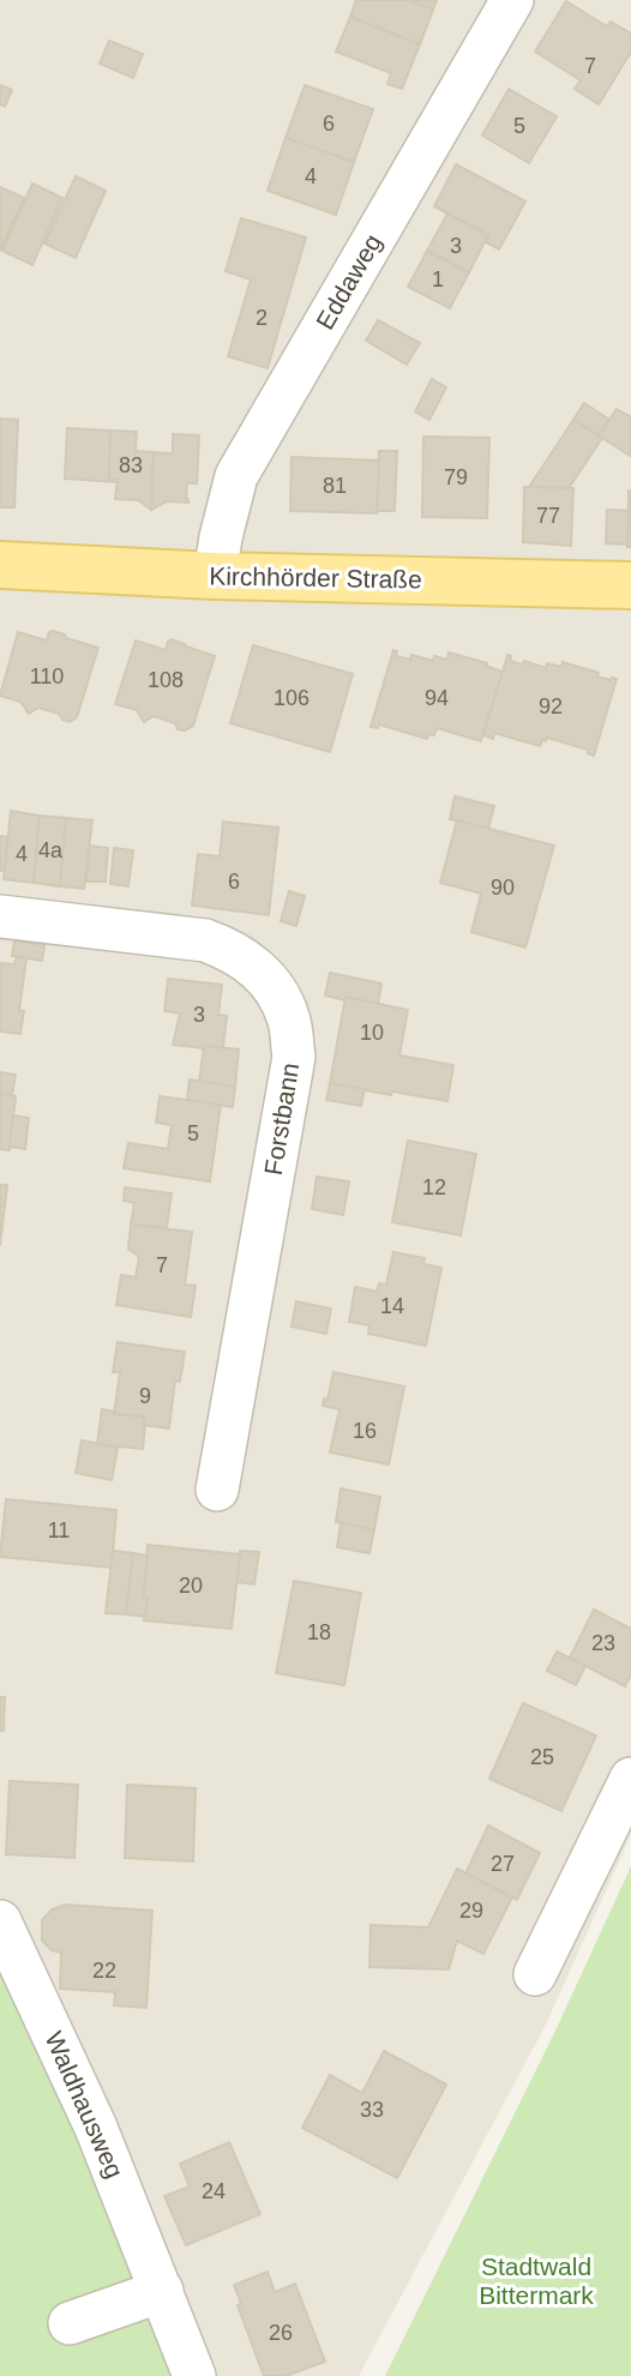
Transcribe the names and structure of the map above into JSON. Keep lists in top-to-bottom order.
{
  "streets": {
    "main road": ["Kirchhörder Straße"],
    "street": ["Eddaweg", "Forstbann", "Waldhausweg"]
  },
  "crossings": [
    ["Eddaweg", "Kirchhörder Straße"]
  ],
  "parks": ["Stadtwald Bittermark"],
  "house_numbers": [
    "7",
    "6",
    "5",
    "4",
    "3",
    "1",
    "2",
    "83",
    "79",
    "81",
    "77",
    "110",
    "108",
    "106",
    "94",
    "92",
    "4a",
    "4",
    "6",
    "90",
    "3",
    "10",
    "5",
    "12",
    "7",
    "14",
    "9",
    "16",
    "11",
    "20",
    "18",
    "23",
    "25",
    "27",
    "29",
    "22",
    "33",
    "24",
    "26"
  ]
}
